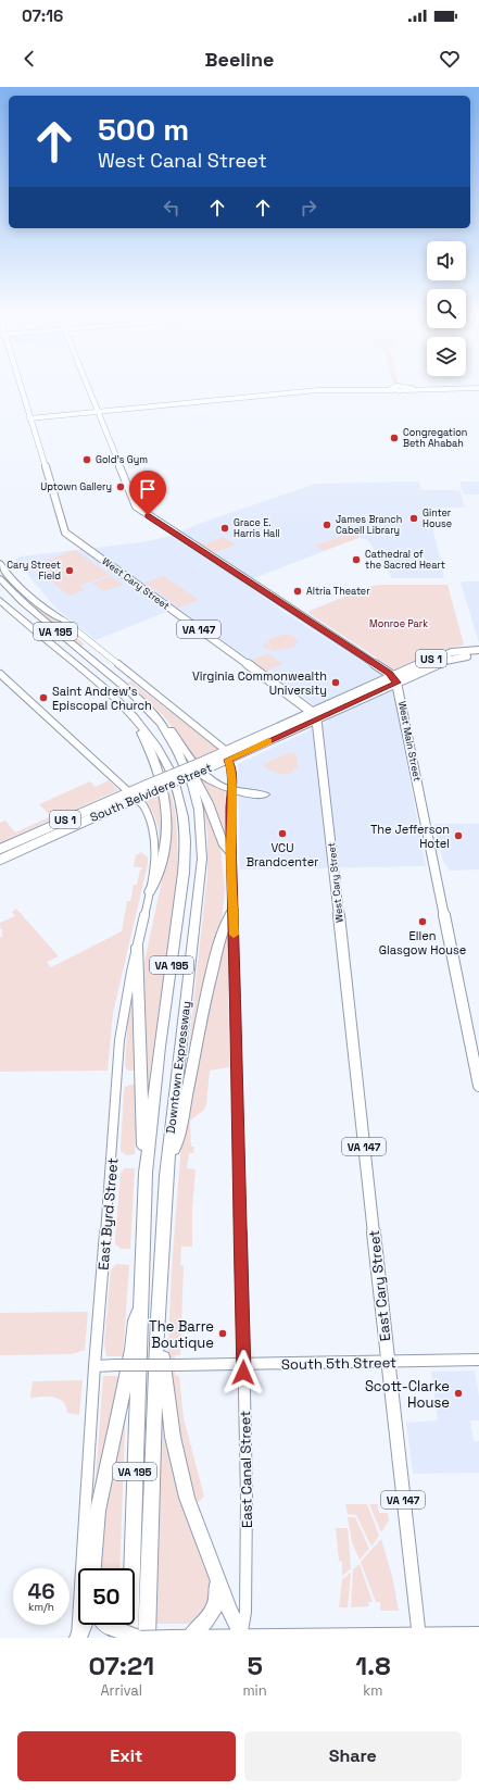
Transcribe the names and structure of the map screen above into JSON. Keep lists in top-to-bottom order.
{
  "streets": {
    "highway": ["VA 195", "Downtown Expressway"],
    "main road": [
      "West Cary Street",
      "VA 147",
      "US 1",
      "West Main Street",
      "South Belvidere Street",
      "East Byrd Street",
      "East Cary Street",
      "South 5th Street",
      "East Canal Street"
    ]
  },
  "crossings": [
    ["West Cary Street", "South Belvidere Street"],
    ["West Cary Street", "East Cary Street"],
    ["US 1", "West Main Street"],
    ["US 1", "South Belvidere Street"],
    ["West Main Street", "South Belvidere Street"],
    ["South Belvidere Street", "East Byrd Street"],
    ["South Belvidere Street", "East Canal Street"],
    ["East Byrd Street", "South 5th Street"],
    ["East Cary Street", "South 5th Street"],
    ["South 5th Street", "East Canal Street"]
  ],
  "parks": ["Monroe Park"],
  "places": [
    "Congregation Beth Ahabah",
    "Gold's Gym",
    "Uptown Gallery",
    "Ginter House",
    "James Branch Cabell Library",
    "Grace E. Harris Hall",
    "Cathedral of the Sacred Heart",
    "Cary Street Field",
    "Altria Theater",
    "Virginia Commonwealth University",
    "Saint Andrew's Episcopal Church",
    "VCU Brandcenter",
    "The Jefferson Hotel",
    "Ellen Glasgow House",
    "The Barre Boutique",
    "Scott-Clarke House"
  ],
  "page": {
    "status": "07:16",
    "header": "Beeline",
    "turn": ["500 m", "West Canal Street"],
    "speed": "46 km/h",
    "limit": "50",
    "eta": [
      "07:21",
      "Arrival",
      "5",
      "min",
      "1.8",
      "km"
    ],
    "buttons": ["Exit", "Share"]
  }
}
